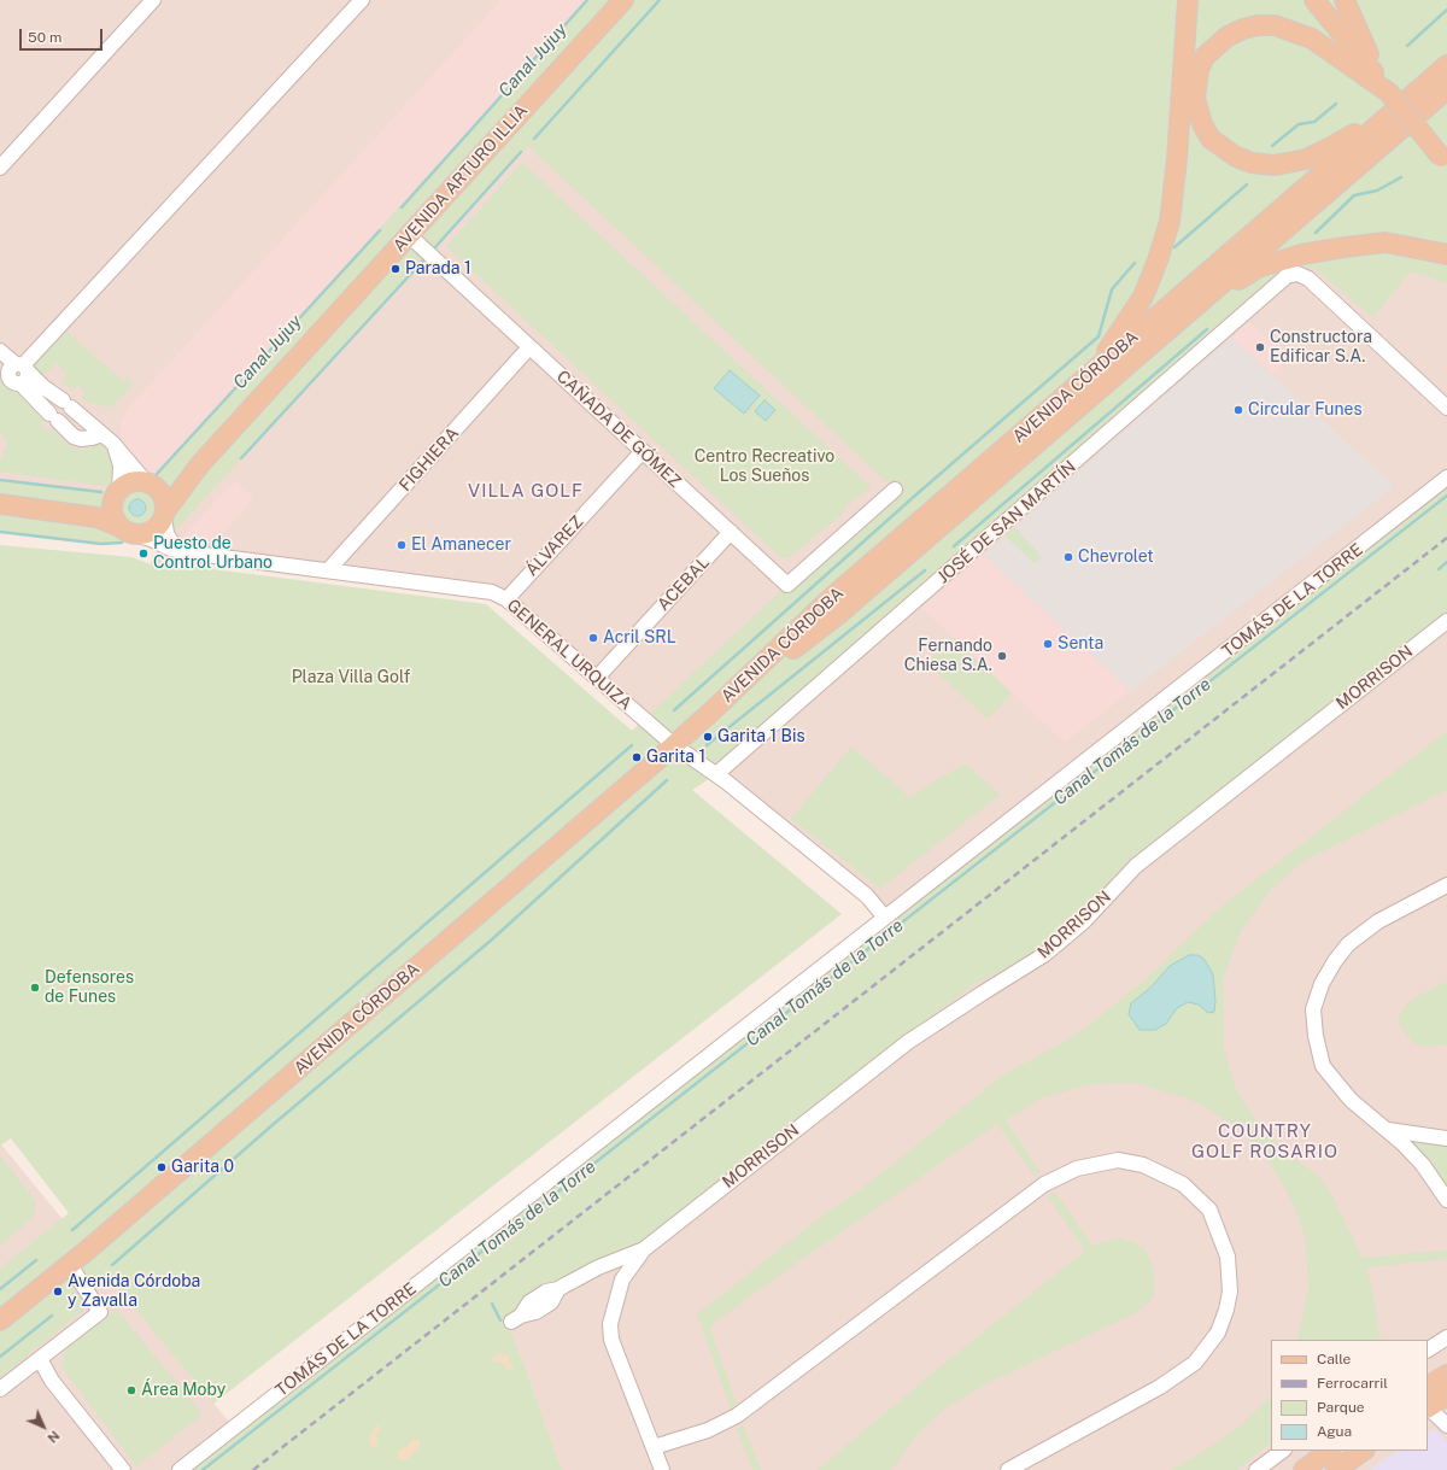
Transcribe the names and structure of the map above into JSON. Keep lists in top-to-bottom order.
{
  "streets": {
    "main road": ["AVENIDA ARTURO ILLIA", "AVENIDA CÓRDOBA", "GENERAL URQUIZA"],
    "street": [
      "CAÑADA DE GÓMEZ",
      "FIGHIERA",
      "JOSÉ DE SAN MARTÍN",
      "ÁLVAREZ",
      "ACEBAL",
      "TOMÁS DE LA TORRE",
      "MORRISON"
    ]
  },
  "crossings": [
    ["AVENIDA ARTURO ILLIA", "CAÑADA DE GÓMEZ"],
    ["AVENIDA ARTURO ILLIA", "GENERAL URQUIZA"],
    ["AVENIDA CÓRDOBA", "GENERAL URQUIZA"],
    ["CAÑADA DE GÓMEZ", "FIGHIERA"],
    ["CAÑADA DE GÓMEZ", "ÁLVAREZ"],
    ["CAÑADA DE GÓMEZ", "ACEBAL"],
    ["FIGHIERA", "GENERAL URQUIZA"],
    ["JOSÉ DE SAN MARTÍN", "GENERAL URQUIZA"],
    ["ÁLVAREZ", "GENERAL URQUIZA"],
    ["ACEBAL", "GENERAL URQUIZA"],
    ["TOMÁS DE LA TORRE", "GENERAL URQUIZA"]
  ],
  "districts": ["VILLA GOLF", "COUNTRY GOLF ROSARIO"],
  "water": ["Canal Jujuy", "Canal Tomás de la Torre"],
  "parks": ["Centro Recreativo Los Sueños", "Plaza Villa Golf"],
  "places": [
    "Parada 1",
    "Constructora Edificar S.A.",
    "Circular Funes",
    "El Amanecer",
    "Puesto de Control Urbano",
    "Chevrolet",
    "Acril SRL",
    "Senta",
    "Fernando Chiesa S.A.",
    "Garita 1 Bis",
    "Garita 1",
    "Defensores de Funes",
    "Garita 0",
    "Avenida Córdoba y Zavalla",
    "Área Moby"
  ],
  "legend": [
    "Calle",
    "Ferrocarril",
    "Parque",
    "Agua"
  ],
  "scale_bar": "50 m",
  "north": "bottom right"
}
